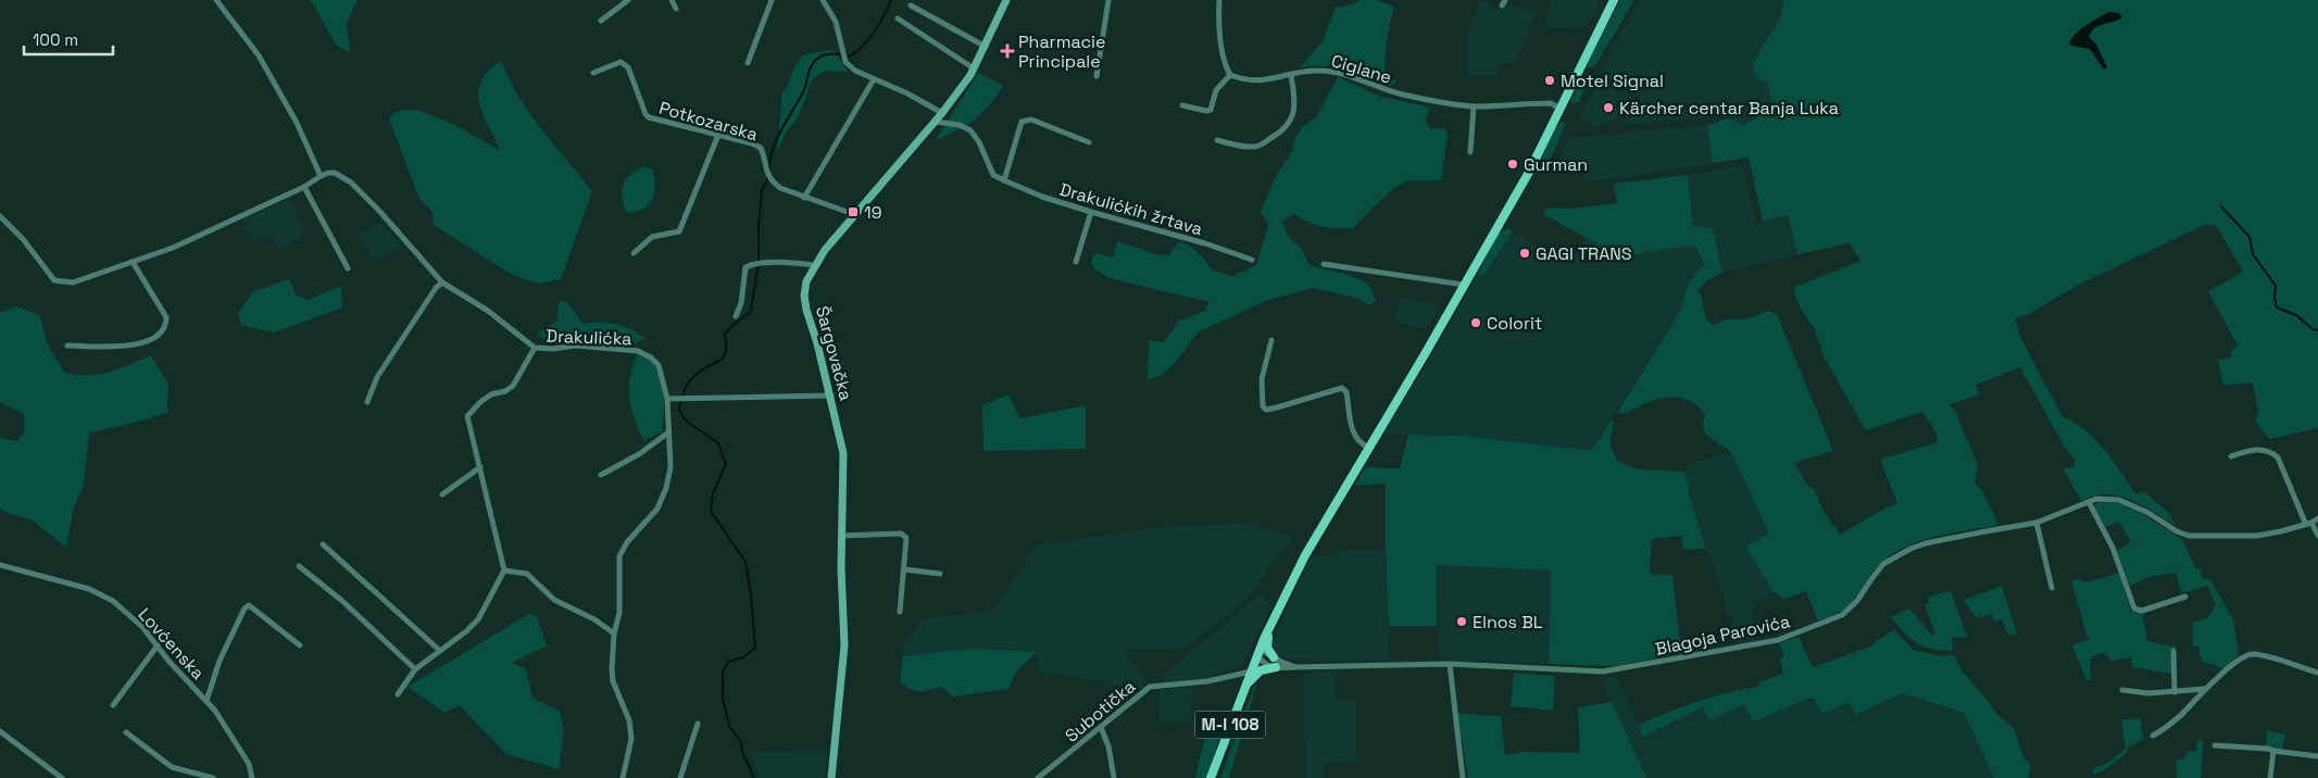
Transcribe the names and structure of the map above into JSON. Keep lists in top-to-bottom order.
{
  "streets": {
    "main road": ["M-I 108"],
    "street": [
      "Ciglane",
      "Potkozarska",
      "Drakulićkih žrtava",
      "Drakulićka",
      "Šargovačka",
      "Blagoja Parovića",
      "Lovćenska",
      "Subotička"
    ]
  },
  "crossings": [
    ["Ciglane", "M-I 108"],
    ["Potkozarska", "Šargovačka"],
    ["Drakulićkih žrtava", "Šargovačka"],
    ["Blagoja Parovića", "M-I 108"],
    ["Subotička", "M-I 108"]
  ],
  "places": {
    "health": ["Pharmacie Principale"],
    "other": [
      "Motel Signal",
      "Kärcher centar Banja Luka",
      "Gurman",
      "GAGI TRANS",
      "Colorit",
      "Elnos BL"
    ],
    "transit": ["19"]
  },
  "scale_bar": "100 m"
}
